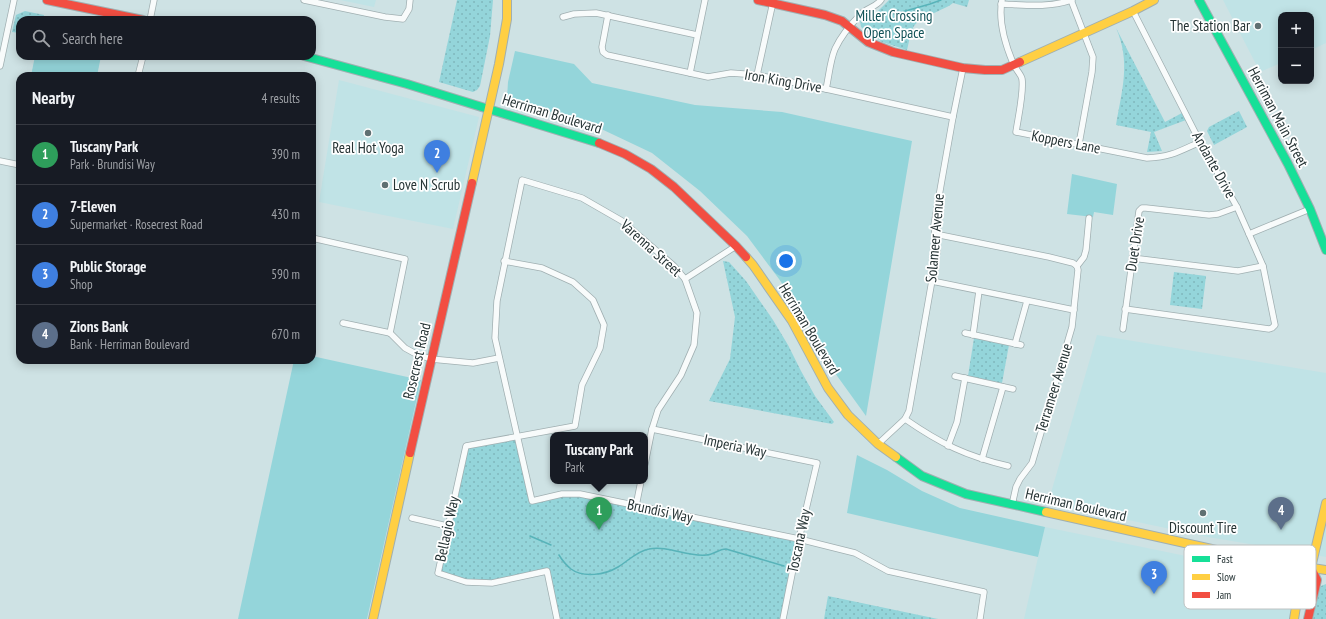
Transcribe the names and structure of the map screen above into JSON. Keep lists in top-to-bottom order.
{
  "streets": {
    "main road": ["Herriman Boulevard", "Herriman Main Street", "Rosecrest Road"],
    "street": [
      "Iron King Drive",
      "Koppers Lane",
      "Andante Drive",
      "Solameer Avenue",
      "Duet Drive",
      "Varenna Street",
      "Terrameer Avenue",
      "Imperia Way",
      "Brundisi Way",
      "Bellagio Way",
      "Toscana Way"
    ]
  },
  "crossings": [
    ["Iron King Drive", "Solameer Avenue"],
    ["Herriman Boulevard", "Solameer Avenue"],
    ["Herriman Boulevard", "Rosecrest Road"],
    ["Herriman Boulevard", "Terrameer Avenue"],
    ["Koppers Lane", "Andante Drive"],
    ["Andante Drive", "Duet Drive"],
    ["Varenna Street", "Imperia Way"],
    ["Varenna Street", "Brundisi Way"],
    ["Imperia Way", "Toscana Way"],
    ["Brundisi Way", "Bellagio Way"],
    ["Brundisi Way", "Toscana Way"]
  ],
  "parks": ["Miller Crossing Open Space"],
  "places": [
    "The Station Bar",
    "Real Hot Yoga",
    "Love N Scrub",
    "Discount Tire"
  ],
  "legend": ["Fast", "Slow", "Jam"],
  "page": {
    "map_buttons": ["+", "−"],
    "search": "Search here",
    "heading": ["Nearby", "4 results"],
    "list": [
      {
        "mark": "1",
        "name": "Tuscany Park",
        "note": "Park · Brundisi Way",
        "value": "390 m"
      },
      {
        "mark": "2",
        "name": "7-Eleven",
        "note": "Supermarket · Rosecrest Road",
        "value": "430 m"
      },
      {
        "mark": "3",
        "name": "Public Storage",
        "note": "Shop",
        "value": "590 m"
      },
      {
        "mark": "4",
        "name": "Zions Bank",
        "note": "Bank · Herriman Boulevard",
        "value": "670 m"
      }
    ],
    "pins": [
      "2",
      "1",
      "4",
      "3"
    ],
    "popup": ["Tuscany Park", "Park"]
  }
}
